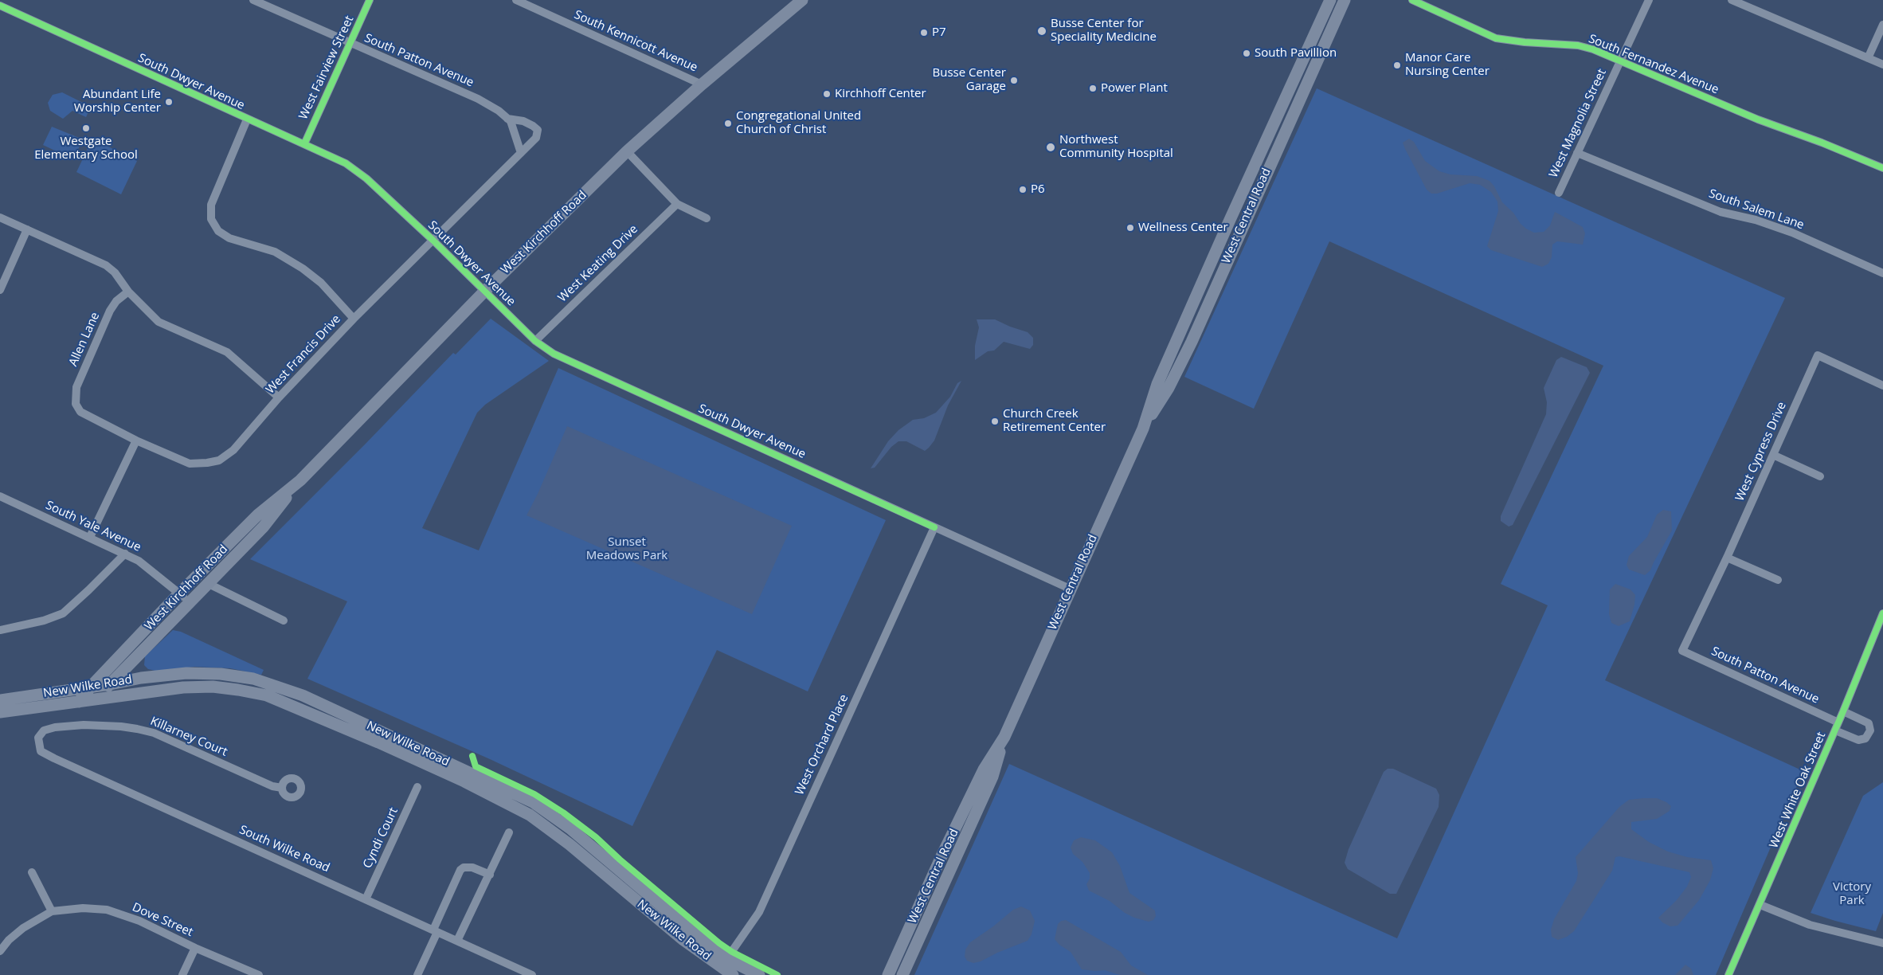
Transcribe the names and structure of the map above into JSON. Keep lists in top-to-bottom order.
{
  "streets": {
    "main road": ["West Central Road", "West Kirchhoff Road", "New Wilke Road"],
    "street": [
      "South Kennicott Avenue",
      "South Patton Avenue",
      "South Fernandez Avenue",
      "West Fairview Street",
      "South Dwyer Avenue",
      "West Magnolia Street",
      "South Salem Lane",
      "West Keating Drive",
      "Allen Lane",
      "West Francis Drive",
      "West Cypress Drive",
      "South Yale Avenue",
      "Killarney Court",
      "West Orchard Place",
      "West White Oak Street",
      "Cyndi Court",
      "South Wilke Road",
      "Dove Street"
    ]
  },
  "crossings": [
    ["South Kennicott Avenue", "West Kirchhoff Road"],
    ["South Patton Avenue", "West Fairview Street"],
    ["South Patton Avenue", "West Francis Drive"],
    ["South Patton Avenue", "West Cypress Drive"],
    ["South Patton Avenue", "West White Oak Street"],
    ["South Fernandez Avenue", "West Magnolia Street"],
    ["West Fairview Street", "South Dwyer Avenue"],
    ["South Dwyer Avenue", "West Central Road"],
    ["South Dwyer Avenue", "West Kirchhoff Road"],
    ["South Dwyer Avenue", "West Keating Drive"],
    ["South Dwyer Avenue", "West Francis Drive"],
    ["South Dwyer Avenue", "West Orchard Place"],
    ["West Magnolia Street", "South Salem Lane"],
    ["West Kirchhoff Road", "South Yale Avenue"],
    ["West Kirchhoff Road", "New Wilke Road"],
    ["Allen Lane", "West Francis Drive"],
    ["New Wilke Road", "West Orchard Place"],
    ["Killarney Court", "South Wilke Road"],
    ["Cyndi Court", "South Wilke Road"]
  ],
  "parks": ["Sunset Meadows Park", "Victory Park"],
  "places": [
    "Busse Center for Speciality Medicine",
    "P7",
    "South Pavillion",
    "Manor Care Nursing Center",
    "Busse Center Garage",
    "Power Plant",
    "Kirchhoff Center",
    "Abundant Life Worship Center",
    "Congregational United Church of Christ",
    "Westgate Elementary School",
    "Northwest Community Hospital",
    "P6",
    "Wellness Center",
    "Church Creek Retirement Center"
  ]
}
